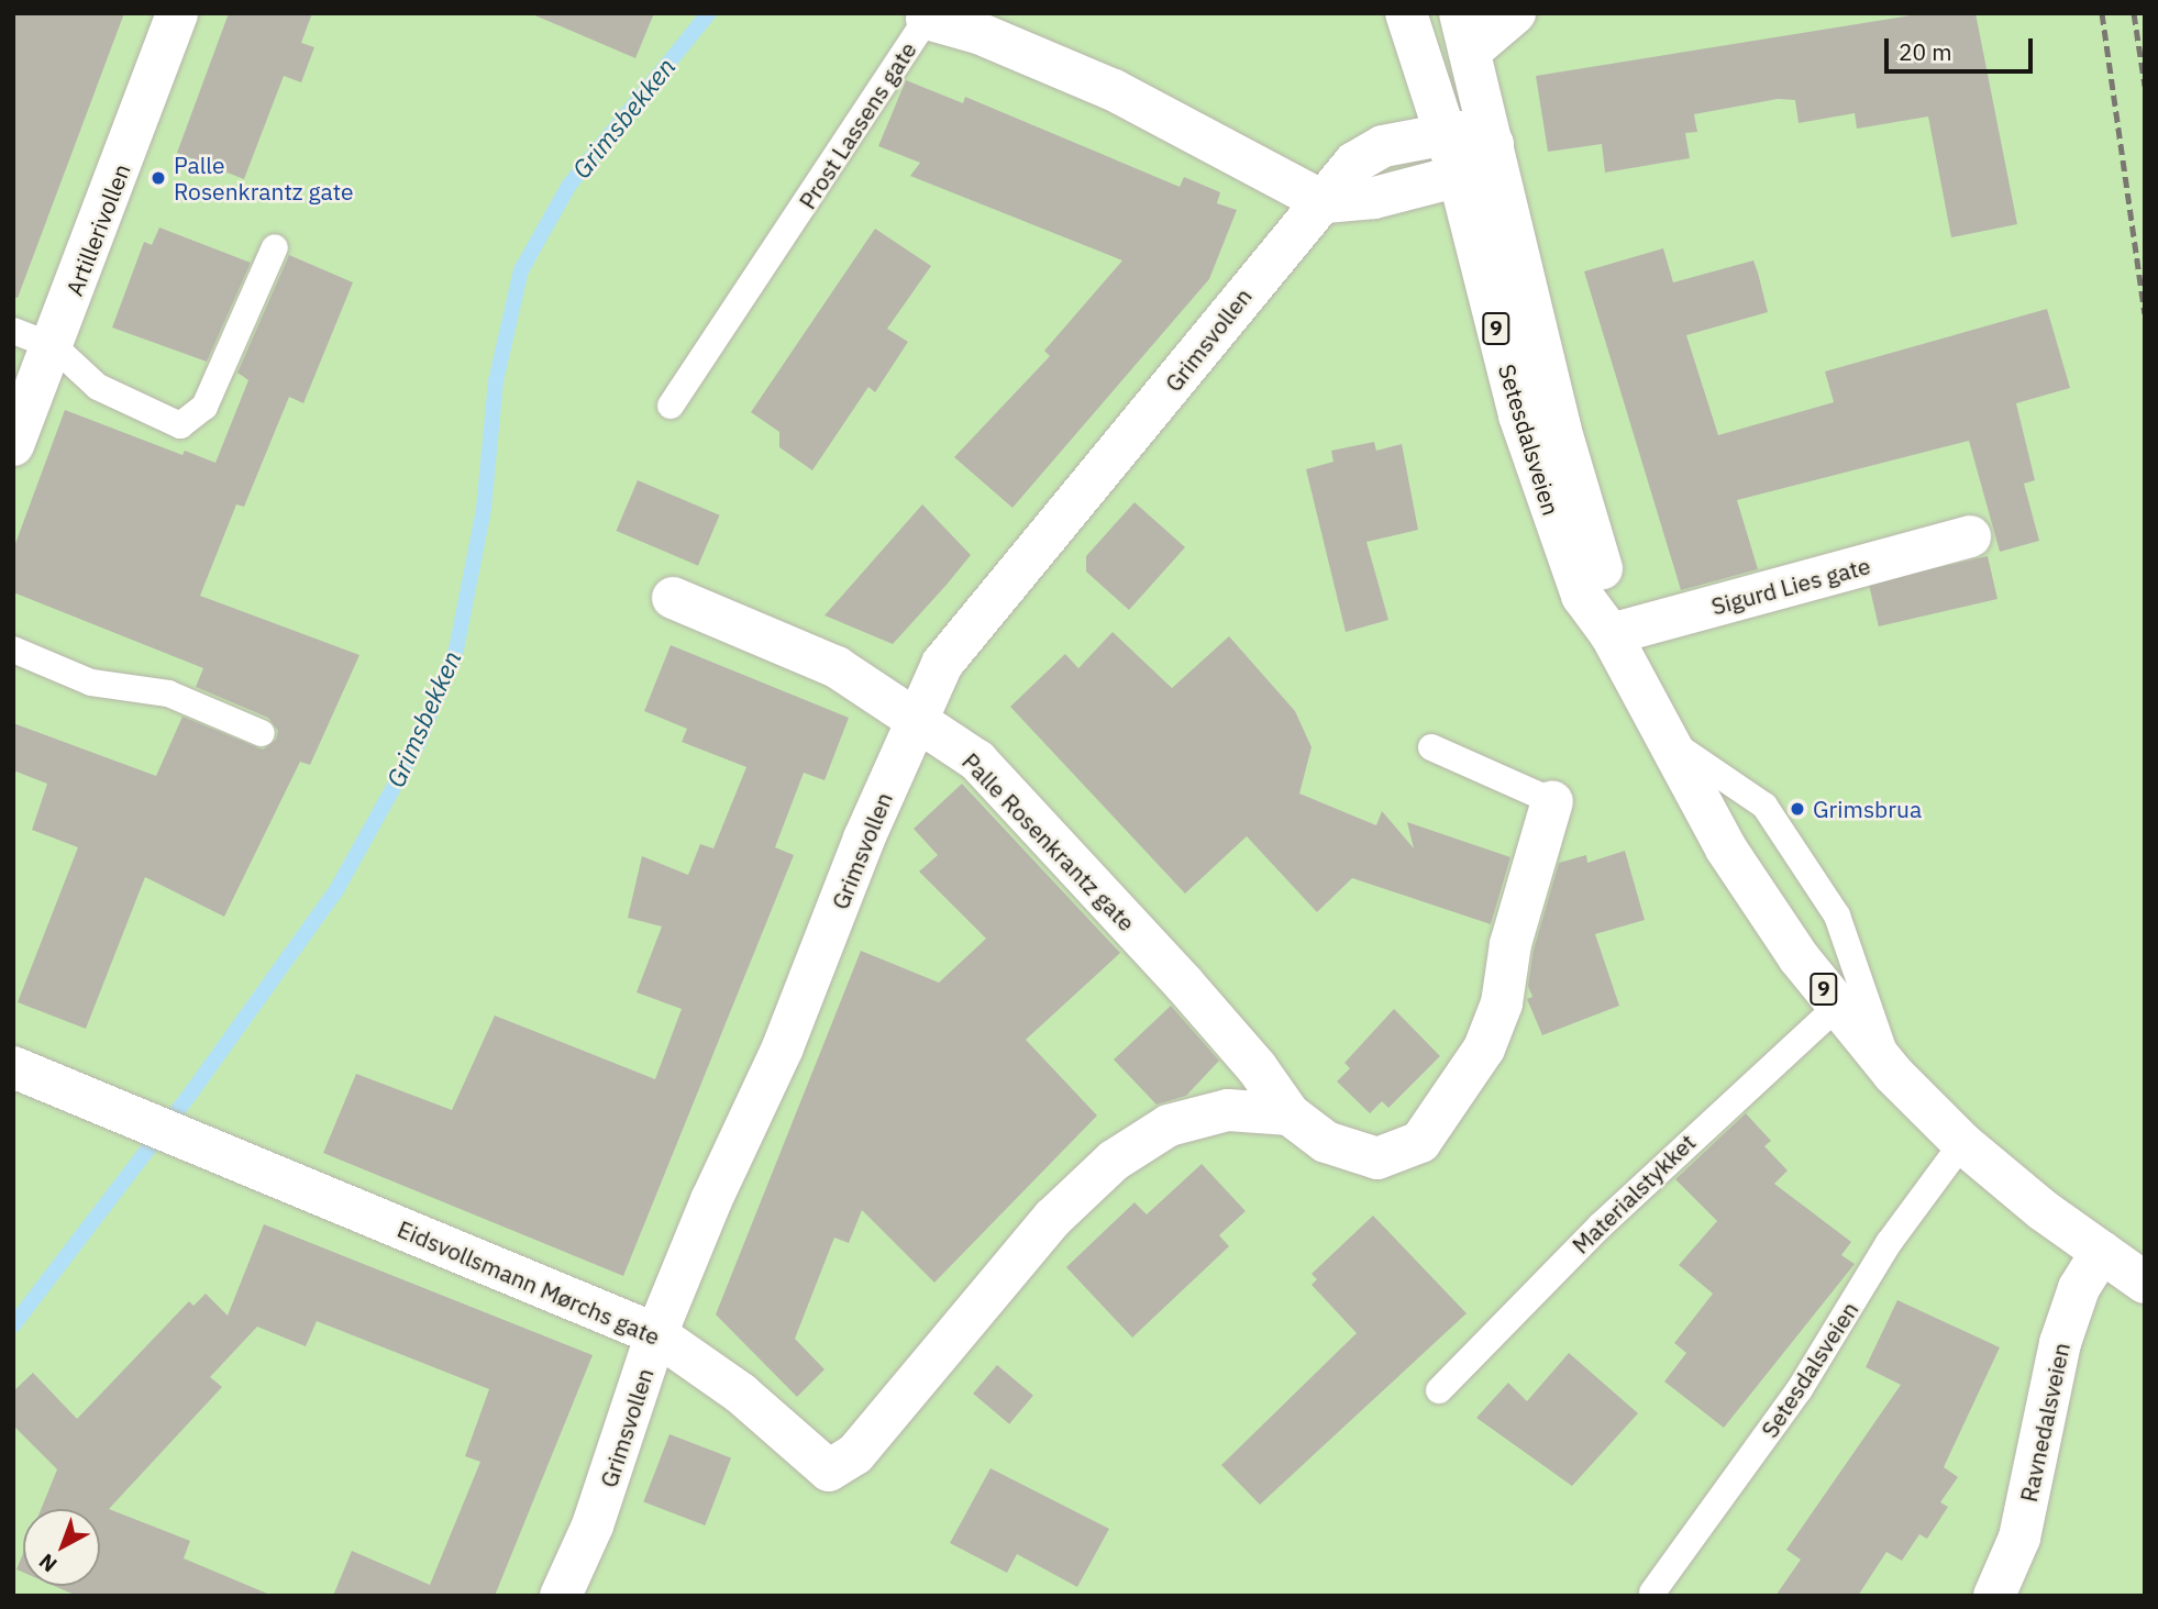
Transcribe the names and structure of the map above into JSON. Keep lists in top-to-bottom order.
{
  "streets": {
    "main road": [
      "Prost Lassens gate",
      "Artillerivollen",
      "9",
      "Grimsvollen",
      "Setesdalsveien",
      "Sigurd Lies gate",
      "Palle Rosenkrantz gate",
      "Eidsvollsmann Mørchs gate",
      "Ravnedalsveien"
    ],
    "lane": ["Materialstykket"]
  },
  "crossings": [
    ["Prost Lassens gate", "Grimsvollen"],
    ["Grimsvollen", "Setesdalsveien"],
    ["Grimsvollen", "Palle Rosenkrantz gate"],
    ["Grimsvollen", "Eidsvollsmann Mørchs gate"],
    ["Setesdalsveien", "Sigurd Lies gate"],
    ["Setesdalsveien", "Materialstykket"],
    ["Setesdalsveien", "Ravnedalsveien"],
    ["Palle Rosenkrantz gate", "Eidsvollsmann Mørchs gate"]
  ],
  "water": ["Grimsbekken"],
  "places": ["Palle Rosenkrantz gate", "Grimsbrua"],
  "scale_bar": "20 m",
  "north": "bottom left"
}
